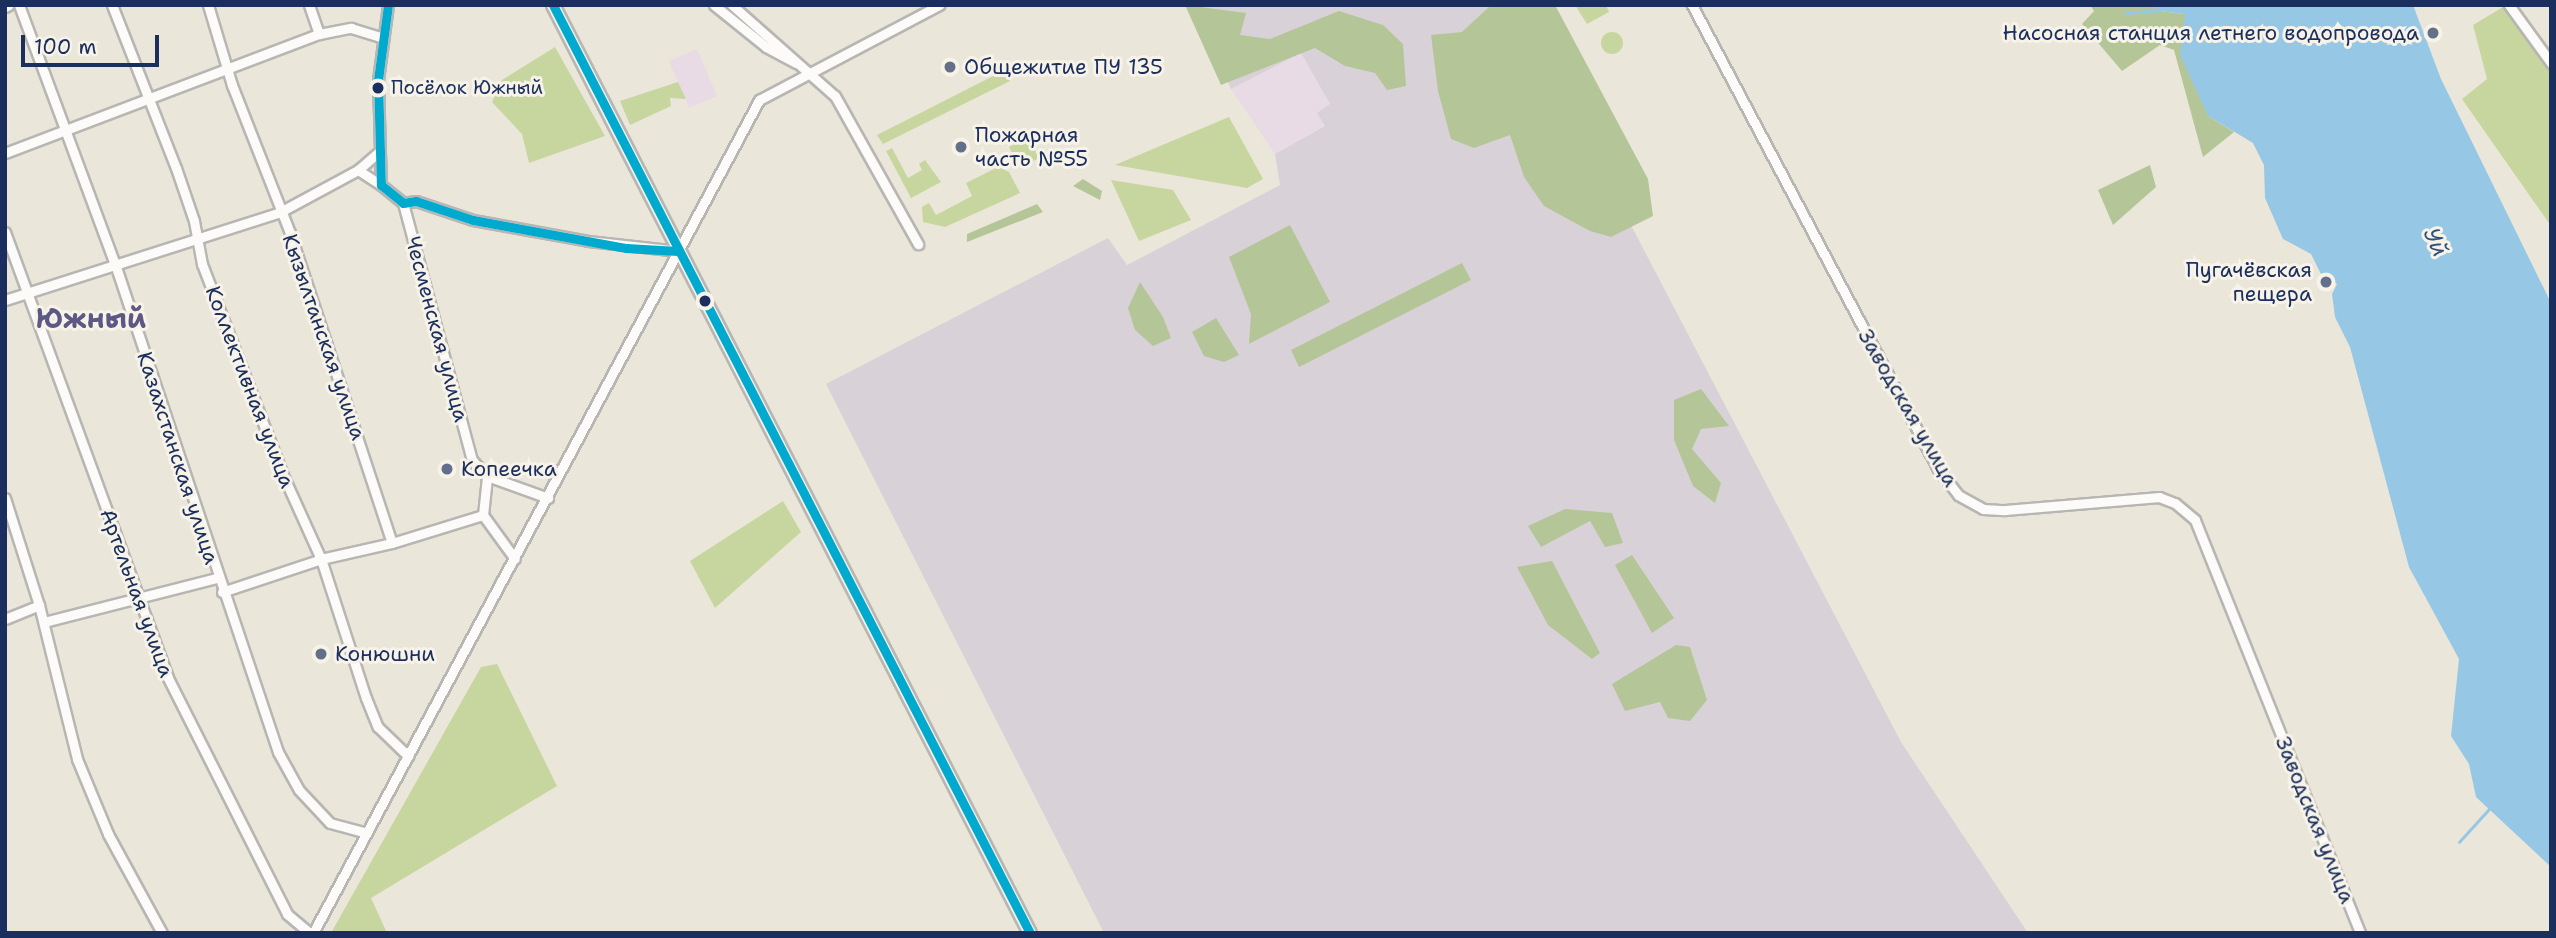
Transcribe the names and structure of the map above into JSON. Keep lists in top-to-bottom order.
{
  "streets": {
    "street": [
      "Чесменская улица",
      "Кызылтанская улица",
      "Коллективная улица",
      "Заводская улица",
      "Казахстанская улица",
      "Артельная улица"
    ]
  },
  "districts": ["Южный"],
  "water": ["Уй"],
  "places": [
    "Насосная станция летнего водопровода",
    "Общежитие ПУ 135",
    "Посёлок Южный",
    "Пожарная часть №55",
    "Пугачёвская пещера",
    "Копеечка",
    "Конюшни"
  ],
  "scale_bar": "100 m"
}
